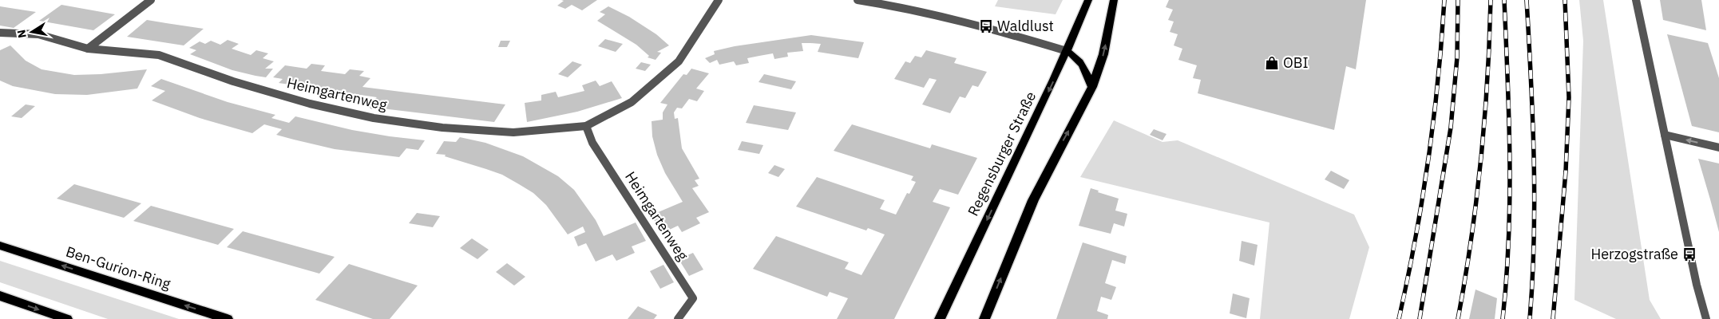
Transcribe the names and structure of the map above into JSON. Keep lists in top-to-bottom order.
{
  "streets": {
    "main road": ["Regensburger Straße", "Ben-Gurion-Ring"],
    "street": ["Heimgartenweg"]
  },
  "one_way": ["Ben-Gurion-Ring"],
  "places": {
    "bus stop": ["Waldlust", "Herzogstraße"],
    "shop": ["OBI"]
  },
  "north": "left"
}
